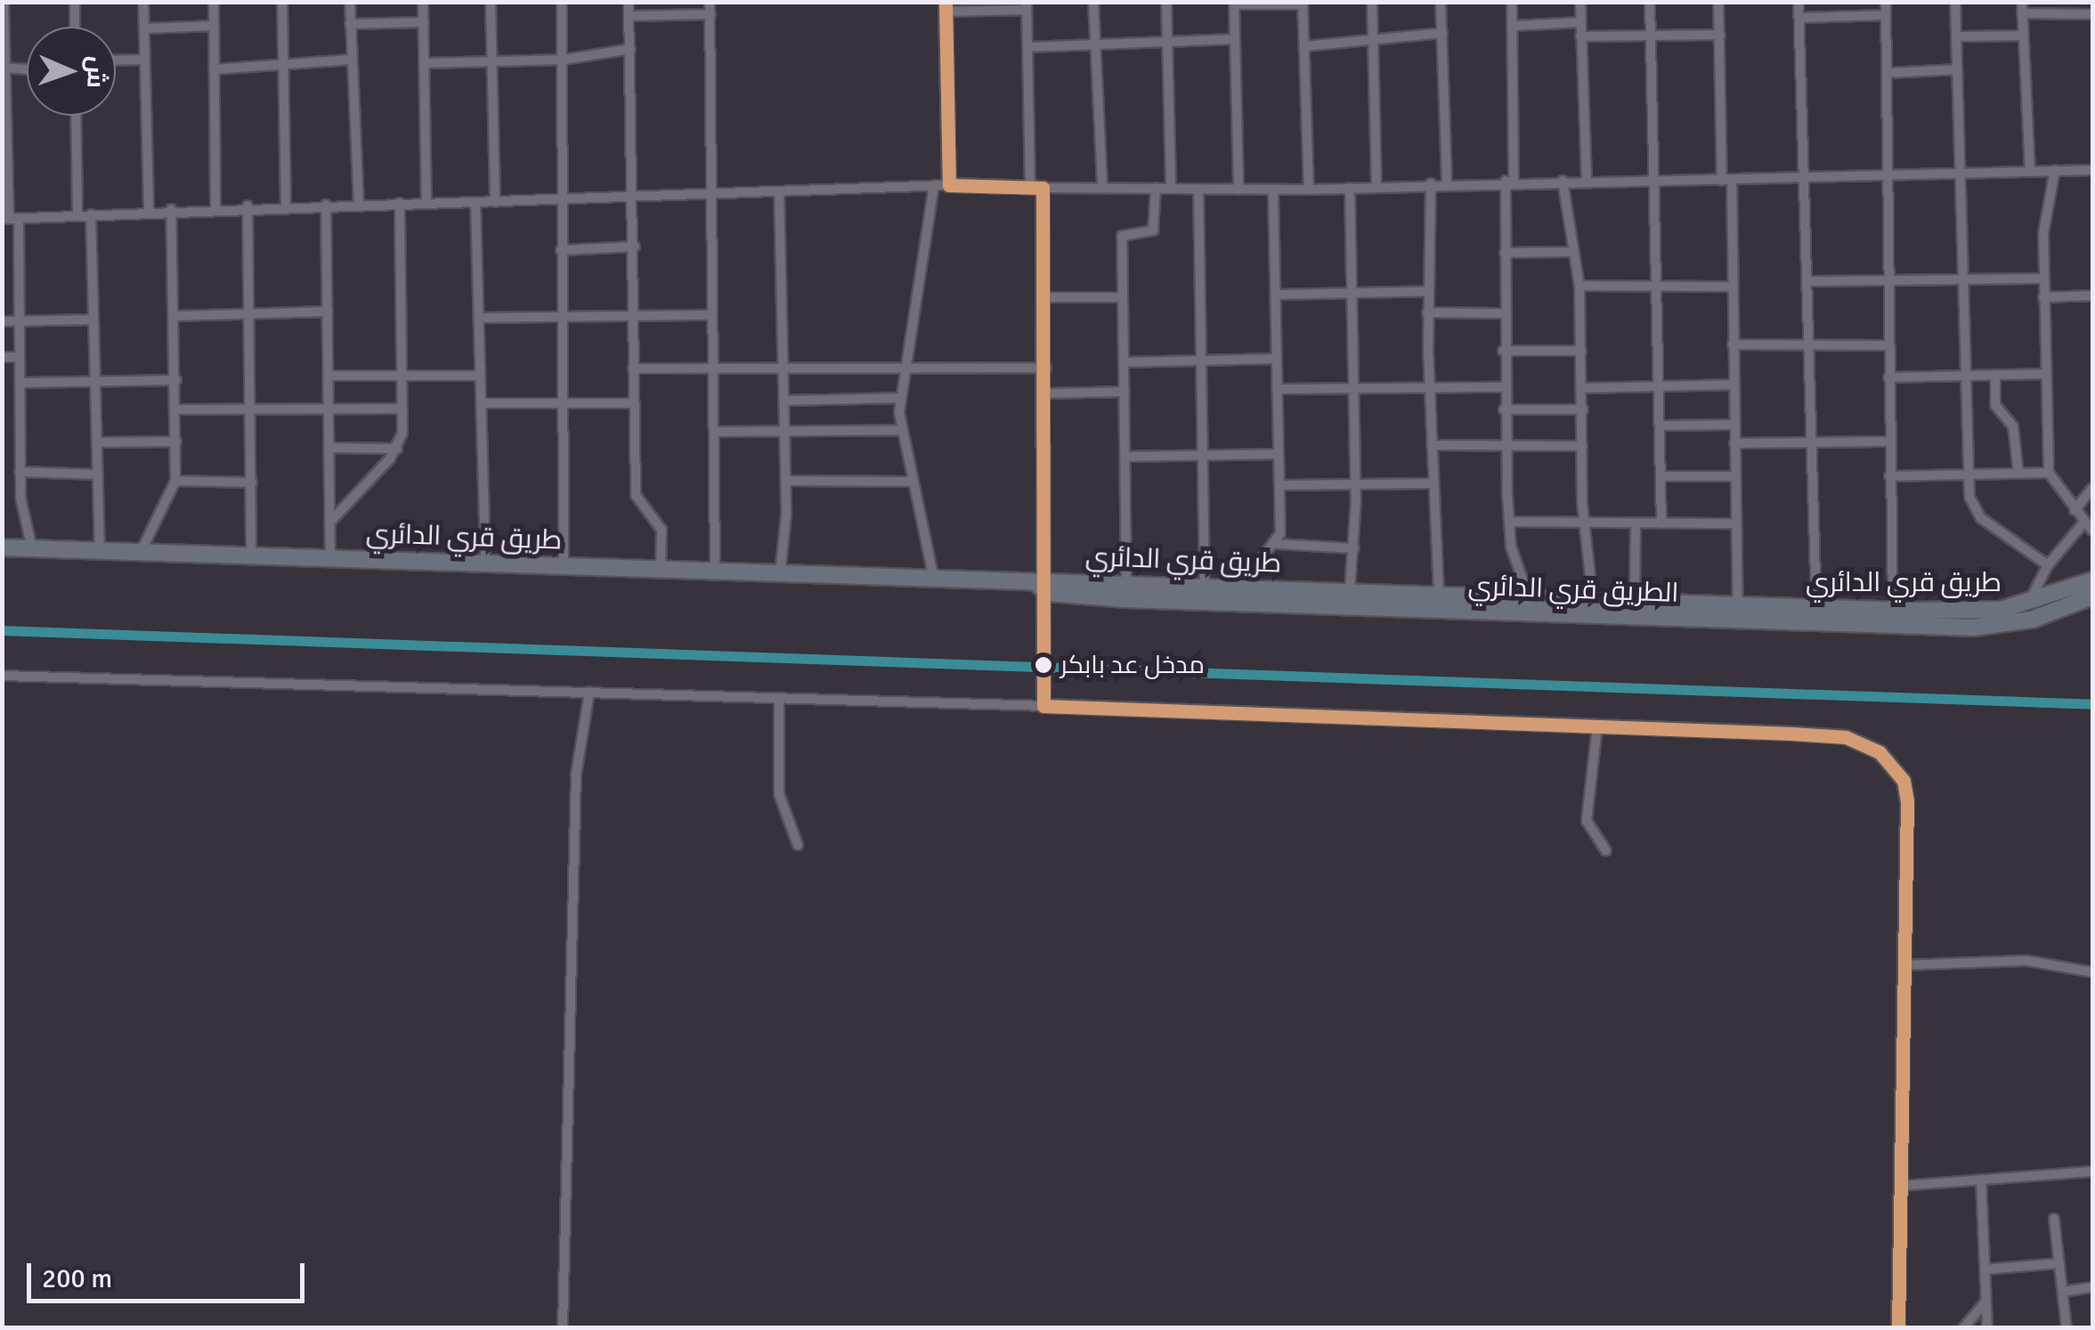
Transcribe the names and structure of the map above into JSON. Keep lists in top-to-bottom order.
{
  "streets": {
    "highway": ["طريق قري الدائري", "الطريق قري الدائري"]
  },
  "crossings": [
    ["طريق قري الدائري", "الطريق قري الدائري"]
  ],
  "places": ["مدخل عد بابكر"],
  "scale_bar": "200 m",
  "north": "right"
}
